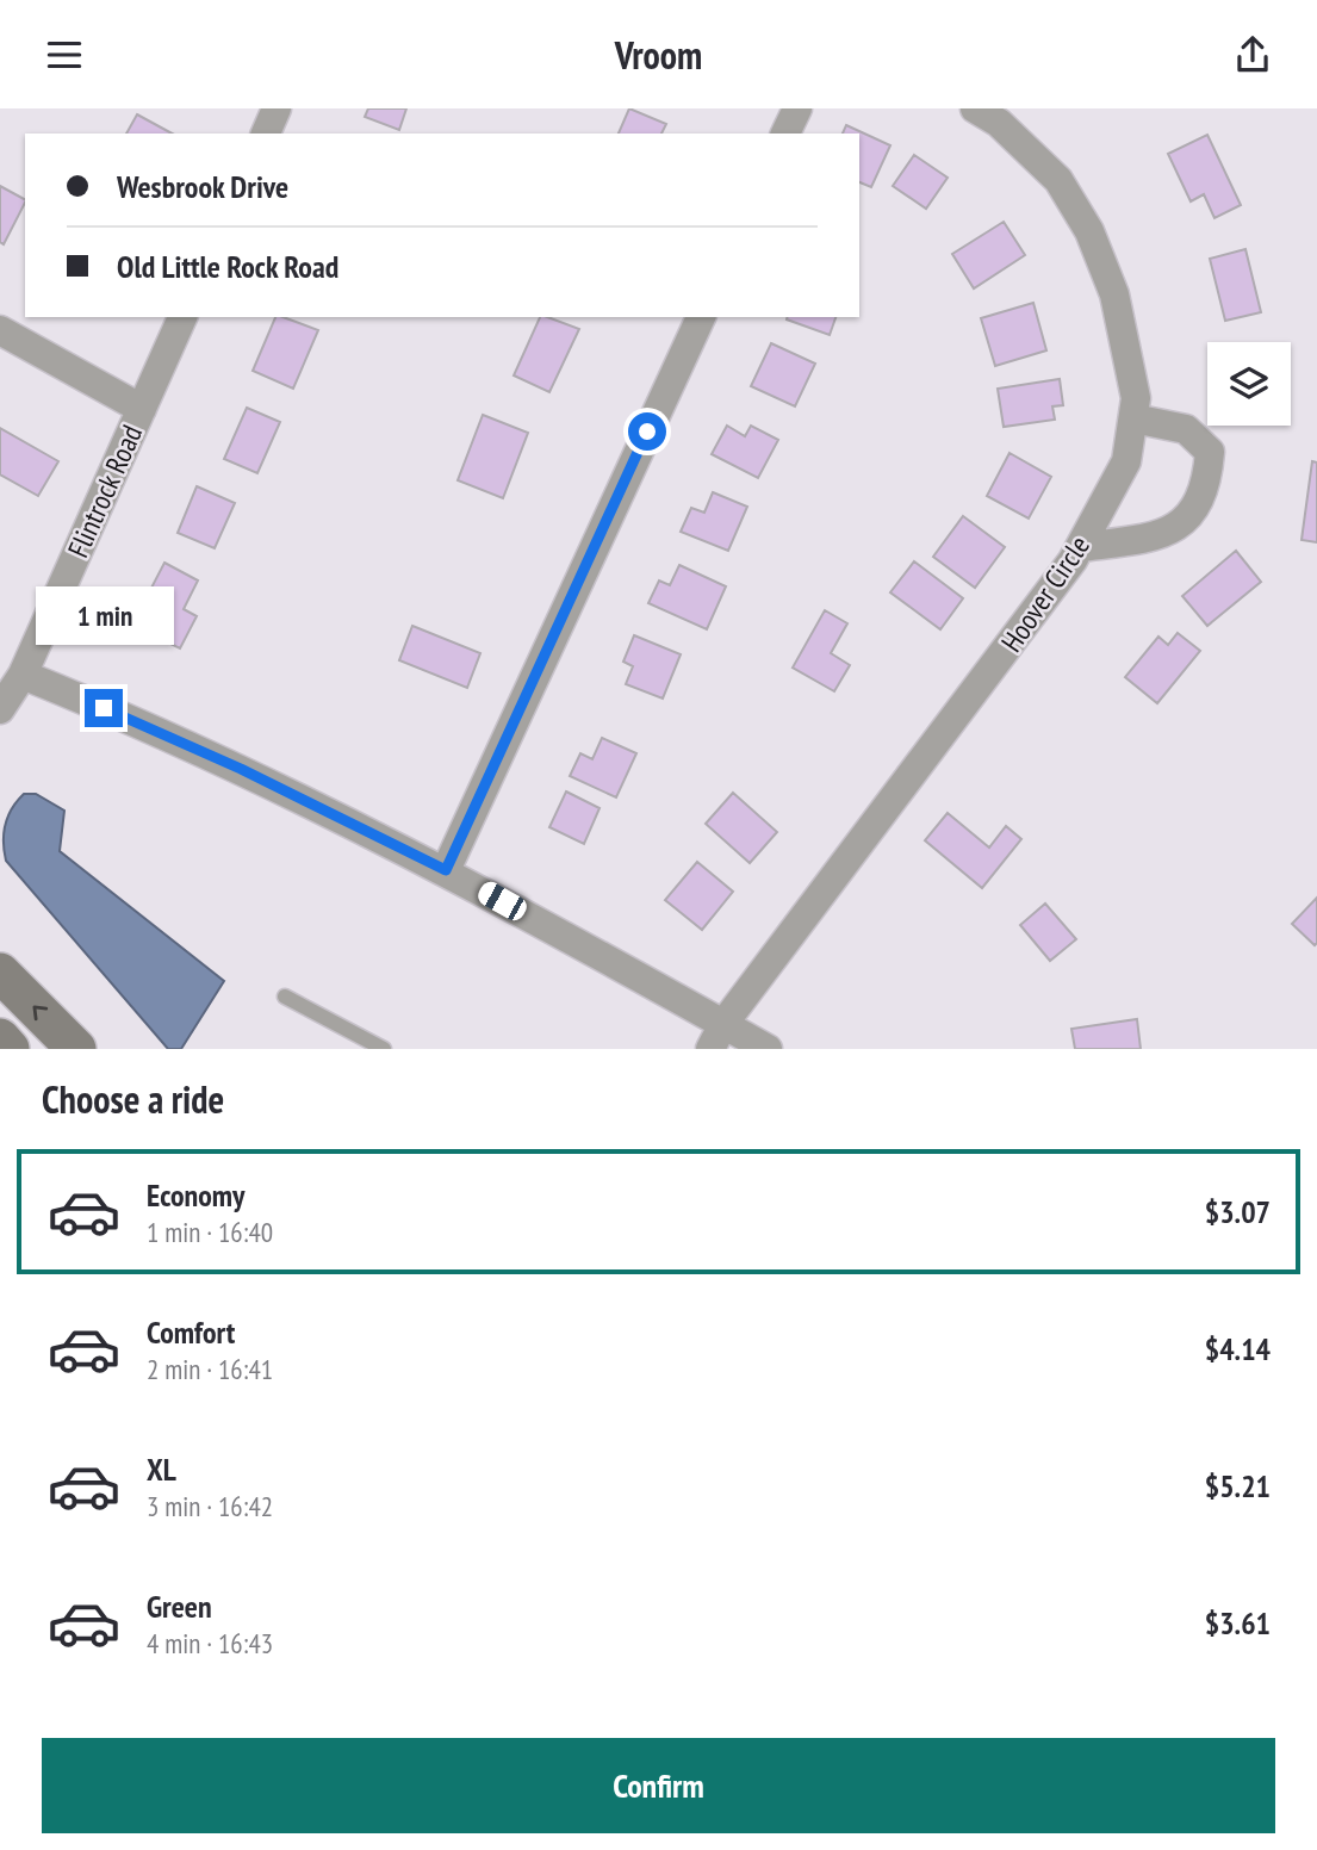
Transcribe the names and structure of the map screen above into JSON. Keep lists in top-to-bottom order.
{
  "streets": {
    "street": ["Flintrock Road", "Hoover Circle"]
  },
  "page": {
    "header": "Vroom",
    "banner": ["Wesbrook Drive", "Old Little Rock Road"],
    "bubble": "1 min",
    "heading": "Choose a ride",
    "list": [
      {
        "name": "Economy",
        "note": "1 min · 16:40",
        "value": "$3.07"
      },
      {
        "name": "Comfort",
        "note": "2 min · 16:41",
        "value": "$4.14"
      },
      {
        "name": "XL",
        "note": "3 min · 16:42",
        "value": "$5.21"
      },
      {
        "name": "Green",
        "note": "4 min · 16:43",
        "value": "$3.61"
      }
    ],
    "buttons": "Confirm"
  }
}
